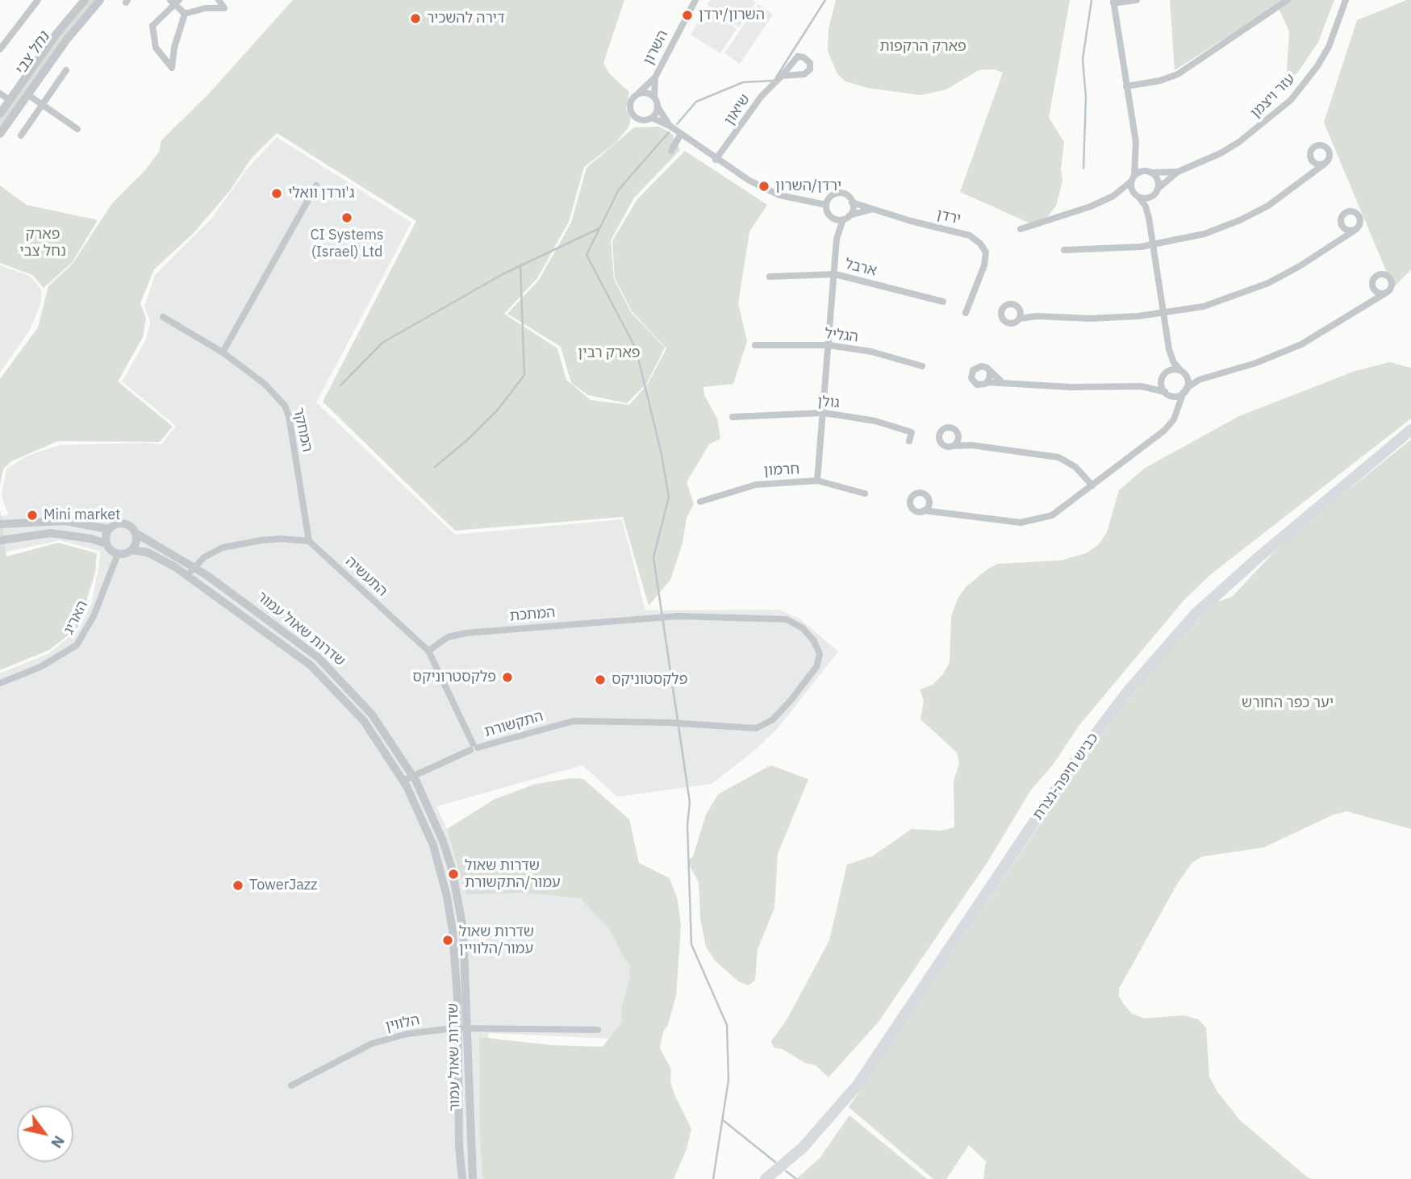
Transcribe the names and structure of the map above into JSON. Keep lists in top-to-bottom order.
{
  "streets": {
    "highway": ["כביש חיפה-נצרת"],
    "street": [
      "השרון",
      "עזר ויצמן",
      "שיאון",
      "ירדן",
      "ארבל",
      "הגליל",
      "גולן",
      "המחקר",
      "חרמון",
      "התעשיה",
      "המתכת",
      "האריג",
      "שדרות שאול עמור",
      "התקשורת",
      "הלווין"
    ]
  },
  "crossings": [
    ["המחקר", "התעשיה"],
    ["התעשיה", "המתכת"],
    ["התעשיה", "התקשורת"],
    ["המתכת", "התקשורת"],
    ["האריג", "שדרות שאול עמור"],
    ["שדרות שאול עמור", "התקשורת"],
    ["שדרות שאול עמור", "הלווין"]
  ],
  "water": ["נחל צבי"],
  "parks": [
    "פארק הרקפות",
    "פארק נחל צבי",
    "פארק רבין",
    "יער כפר החורש"
  ],
  "places": [
    "השרון/ירדן",
    "דירה להשכיר",
    "ירדן/השרון",
    "ג'ורדן וואלי",
    "CI Systems (Israel) Ltd",
    "Mini market",
    "פלקסטרוניקס",
    "פלקסטוניקס",
    "שדרות שאול עמור/התקשורת",
    "TowerJazz",
    "שדרות שאול עמור/הלוויין"
  ],
  "north": "bottom right"
}
